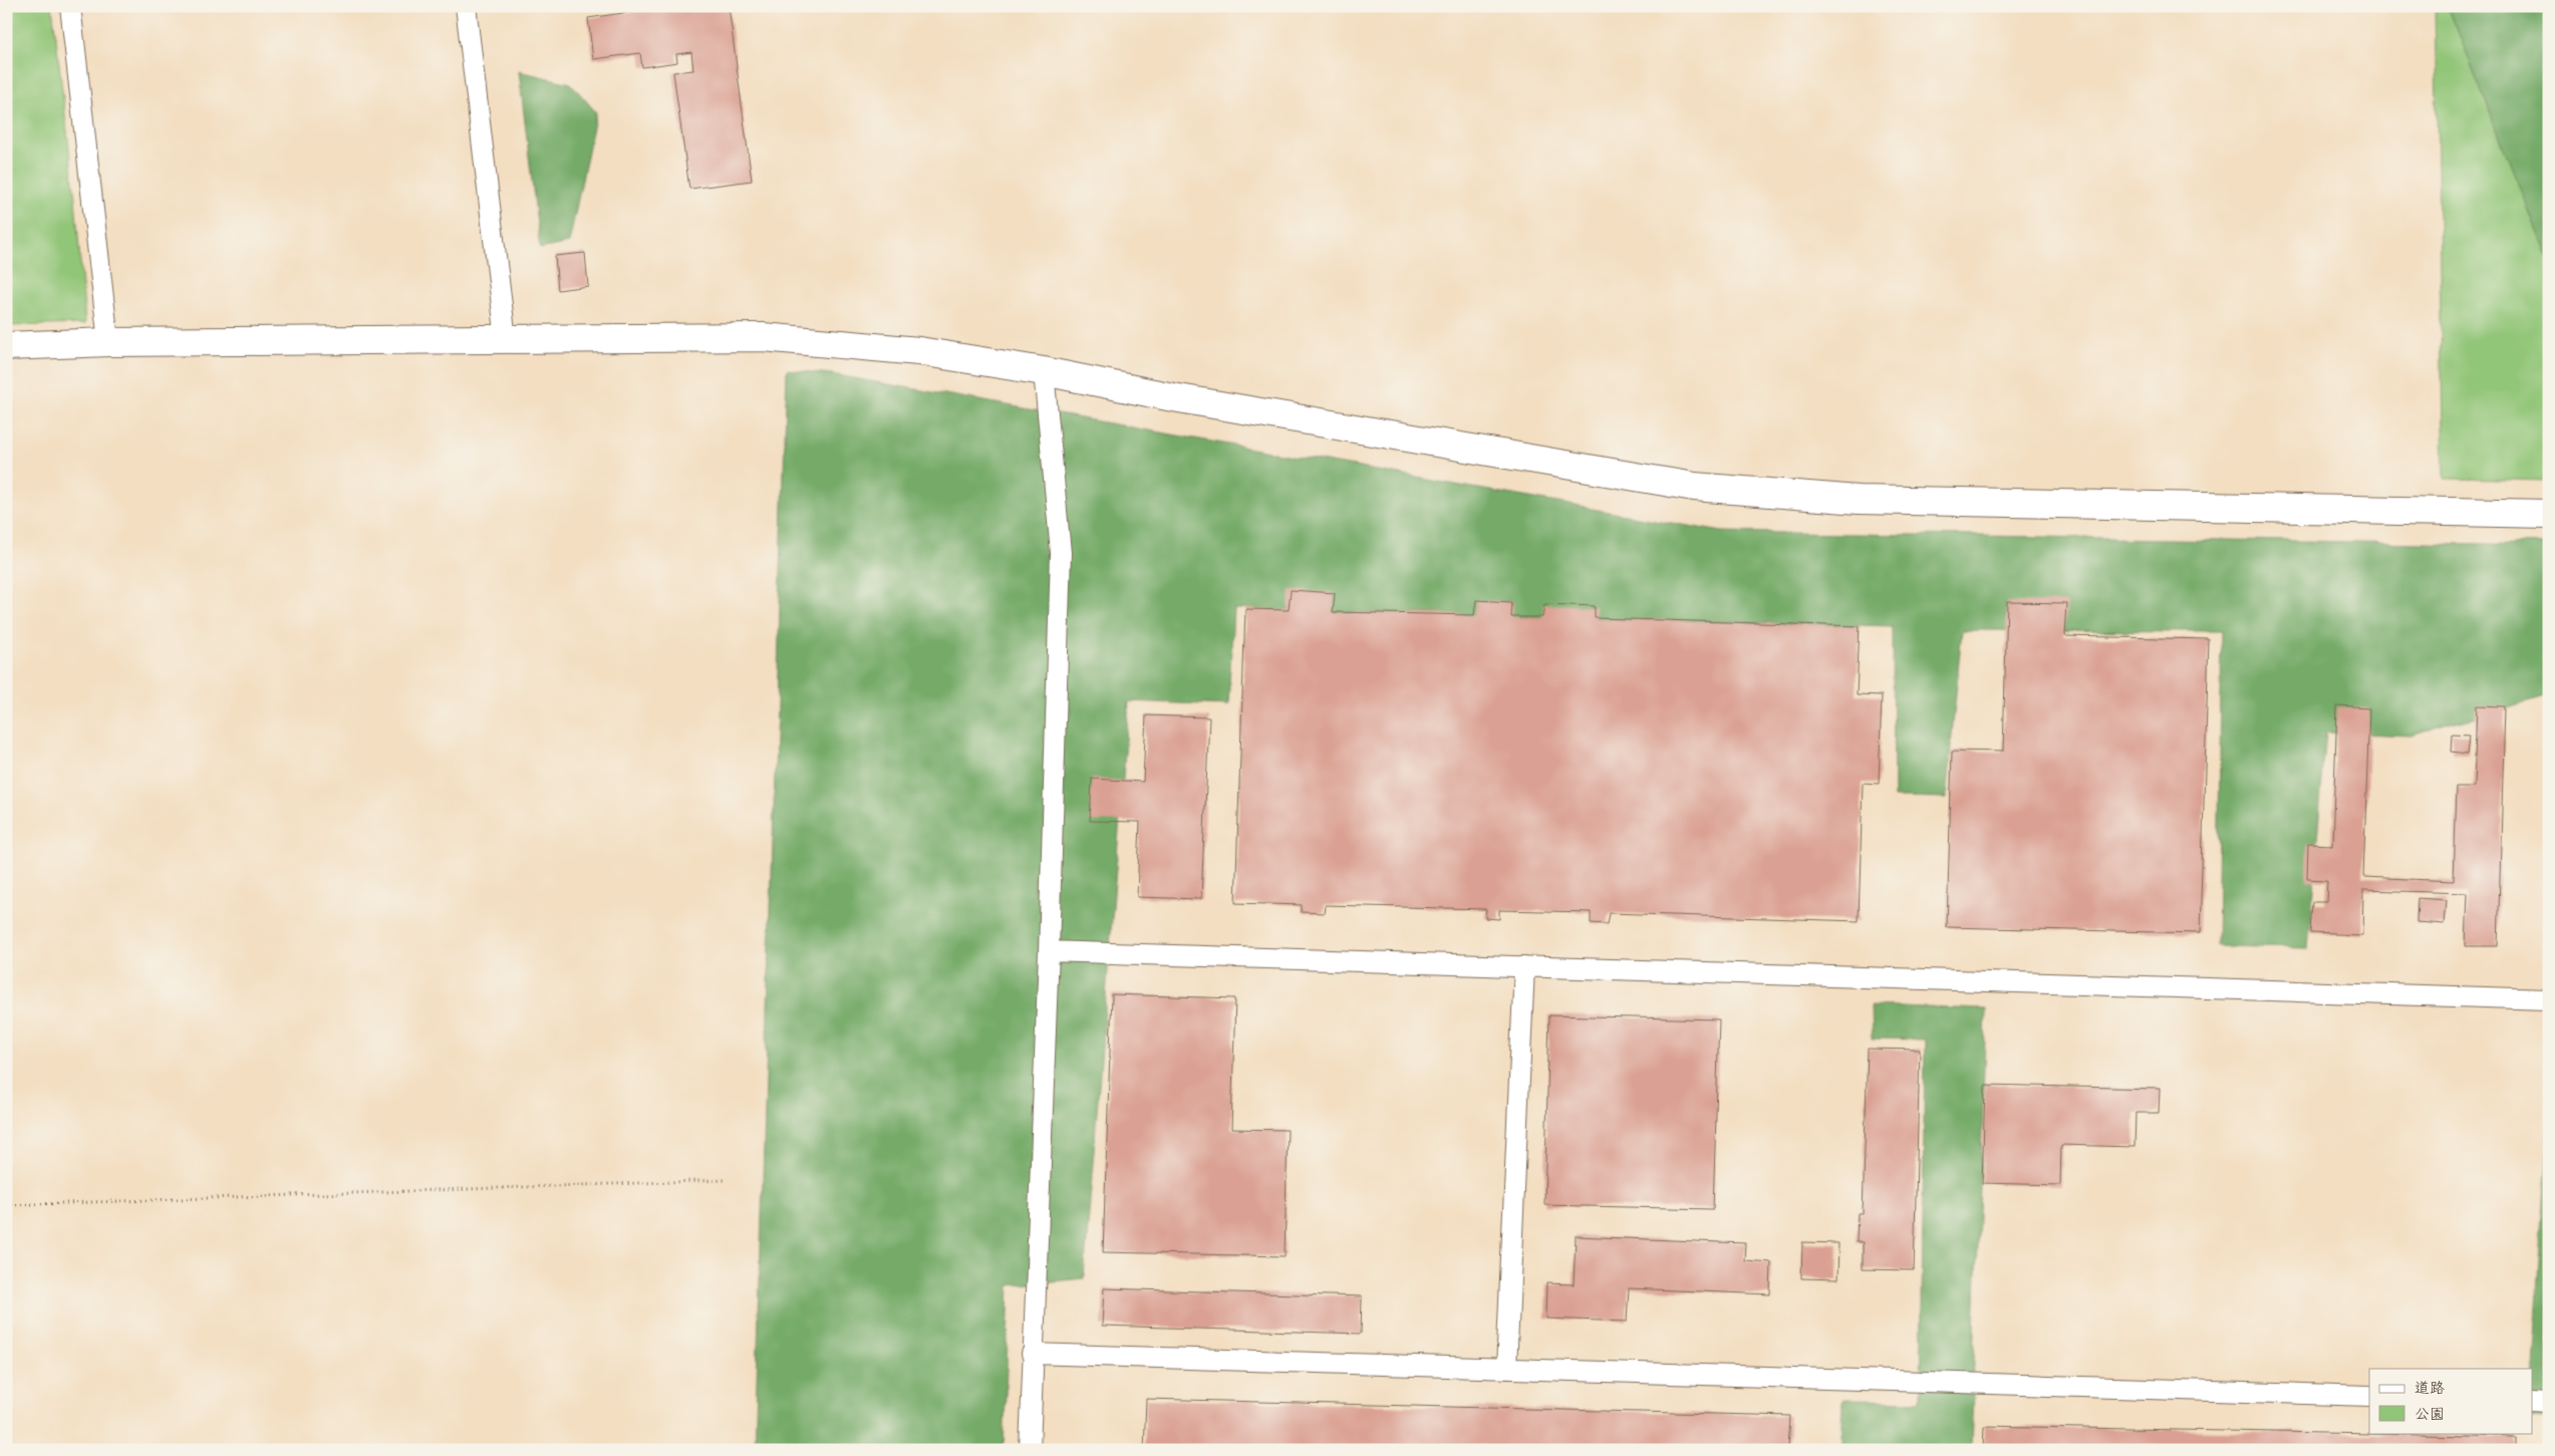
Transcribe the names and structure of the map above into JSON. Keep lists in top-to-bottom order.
{
  "legend": ["道路", "公園"]
}
